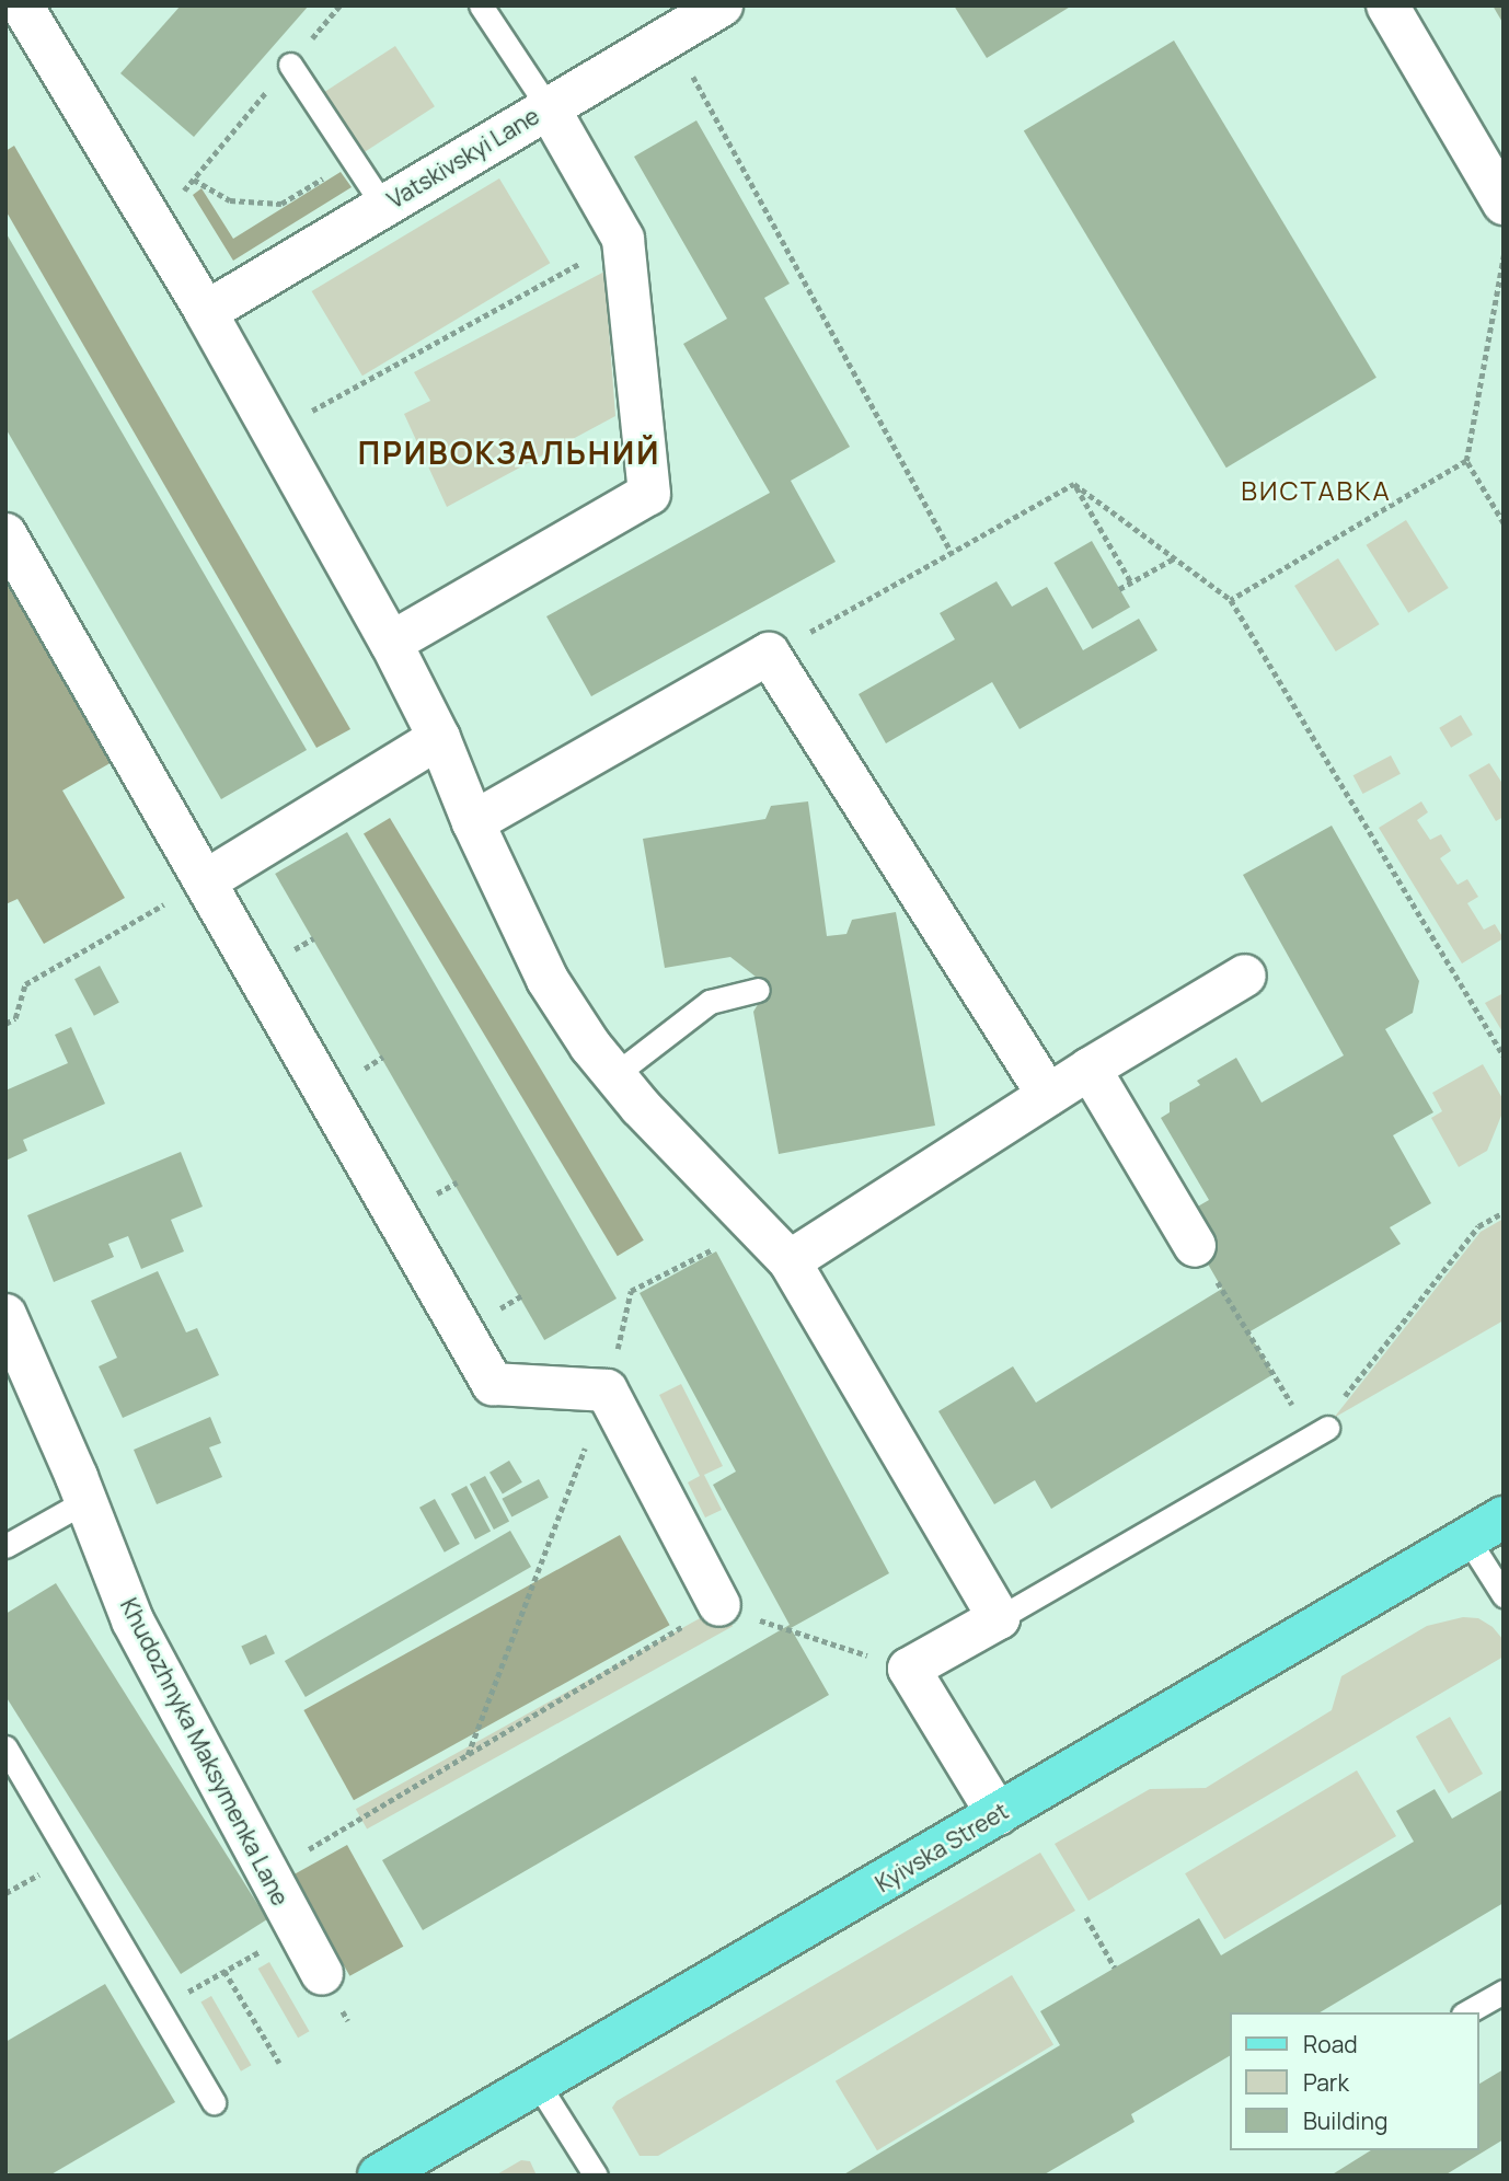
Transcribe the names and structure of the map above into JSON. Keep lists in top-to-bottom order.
{
  "streets": {
    "main road": ["Kyivska Street"],
    "street": ["Vatskivskyi Lane", "Khudozhnyka Maksymenka Lane"]
  },
  "districts": ["ПРИВОКЗАЛЬНИЙ", "ВИСТАВКА"],
  "legend": ["Road", "Park", "Building"]
}
